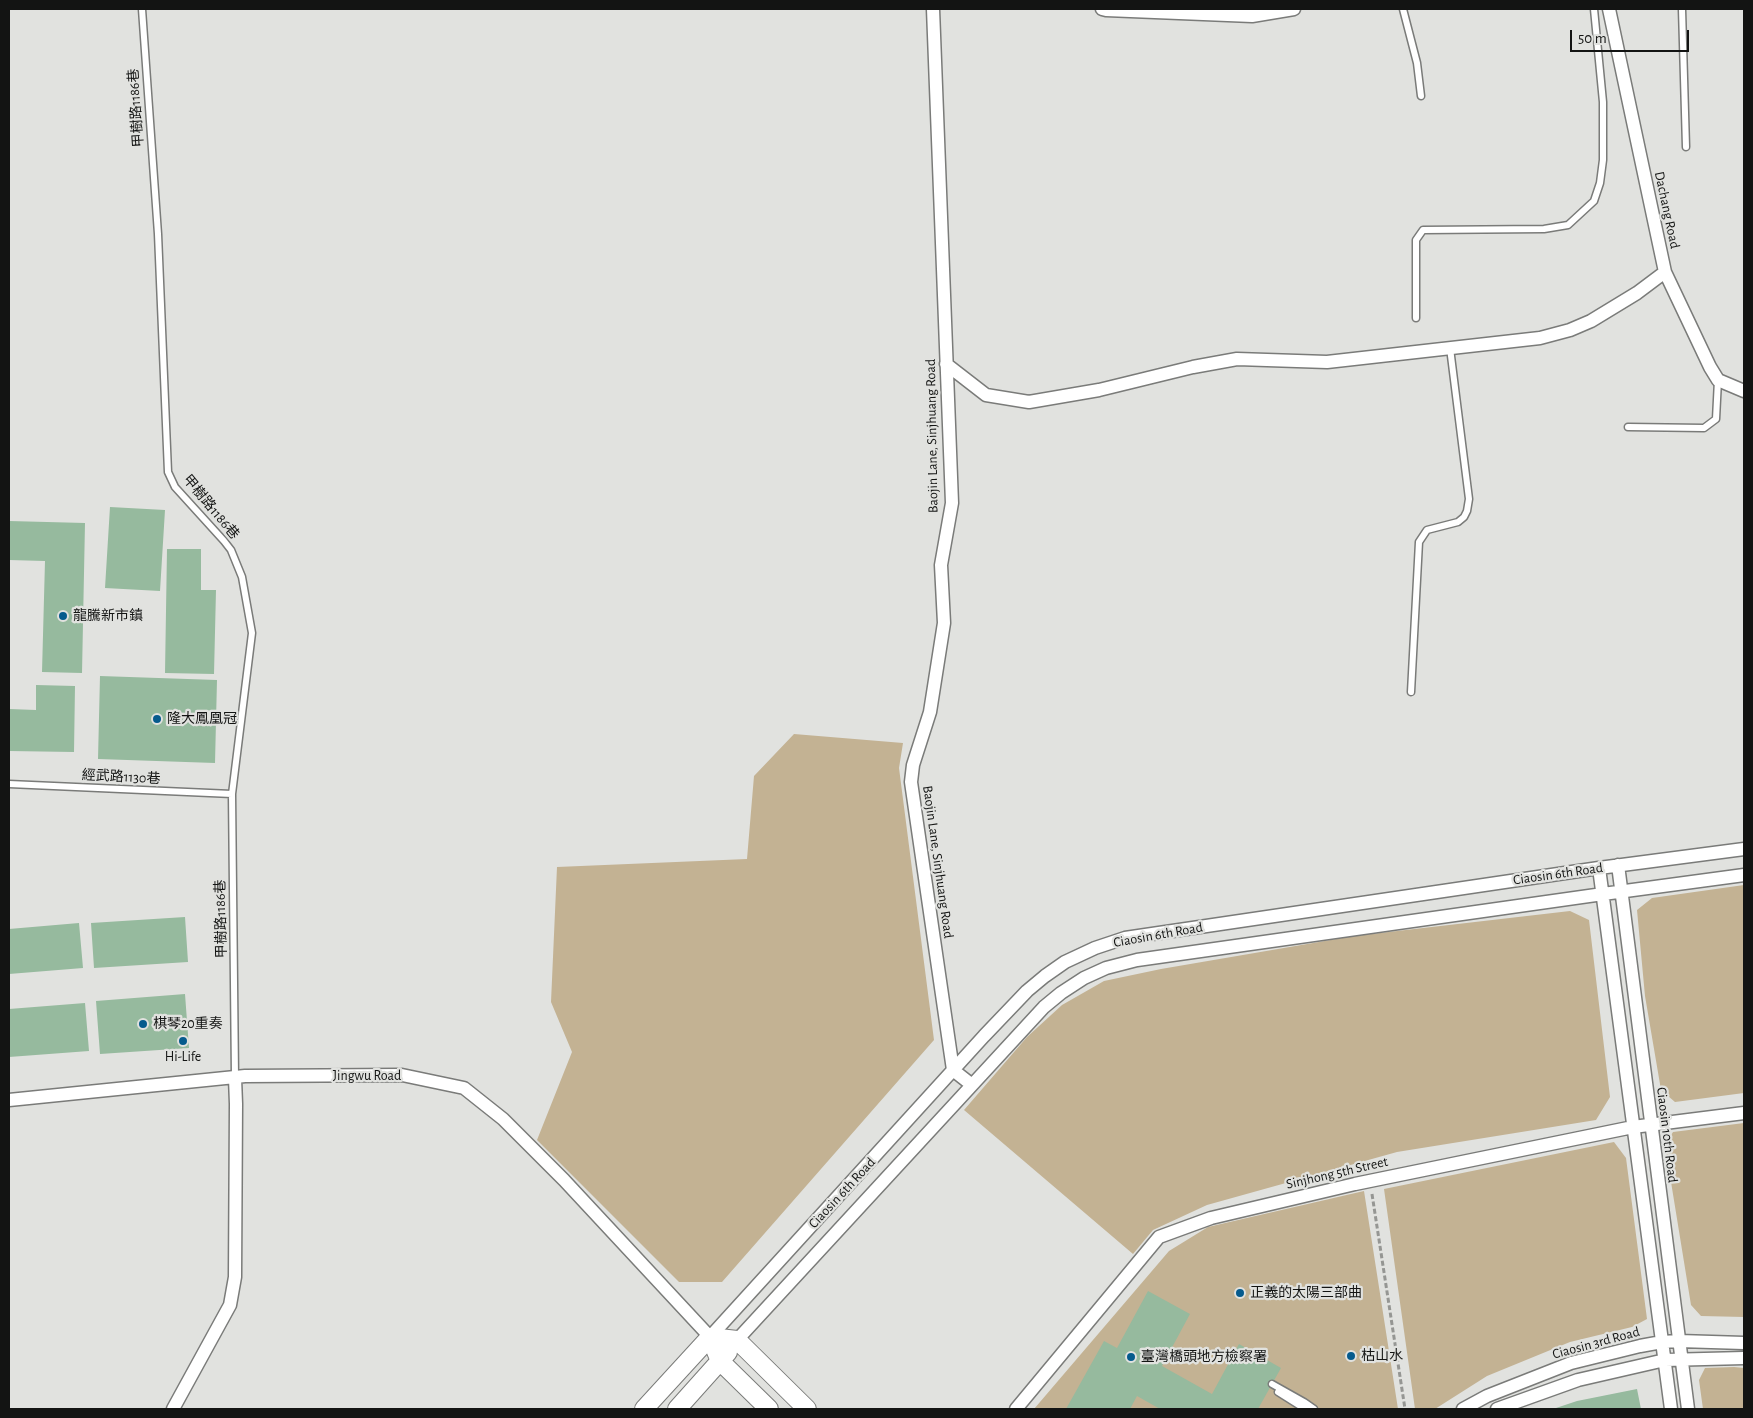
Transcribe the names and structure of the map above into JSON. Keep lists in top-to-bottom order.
{
  "streets": {
    "street": [
      "Dachang Road",
      "Baojin Lane, Sinjhuang Road",
      "Ciaosin 6th Road",
      "Jingwu Road",
      "Ciaosin 10th Road",
      "Sinjhong 5th Street",
      "Ciaosin 3rd Road"
    ],
    "lane": ["甲樹路1186巷", "經武路1130巷"]
  },
  "crossings": [
    ["甲樹路1186巷", "經武路1130巷"],
    ["甲樹路1186巷", "Jingwu Road"],
    ["Baojin Lane, Sinjhuang Road", "Ciaosin 6th Road"],
    ["Ciaosin 6th Road", "Jingwu Road"],
    ["Ciaosin 6th Road", "Ciaosin 10th Road"],
    ["Ciaosin 10th Road", "Sinjhong 5th Street"],
    ["Ciaosin 10th Road", "Ciaosin 3rd Road"]
  ],
  "places": [
    "龍騰新市鎮",
    "隆大鳳凰冠",
    "棋琴20重奏",
    "Hi-Life",
    "正義的太陽三部曲",
    "枯山水",
    "臺灣橋頭地方檢察署"
  ],
  "scale_bar": "50 m"
}
